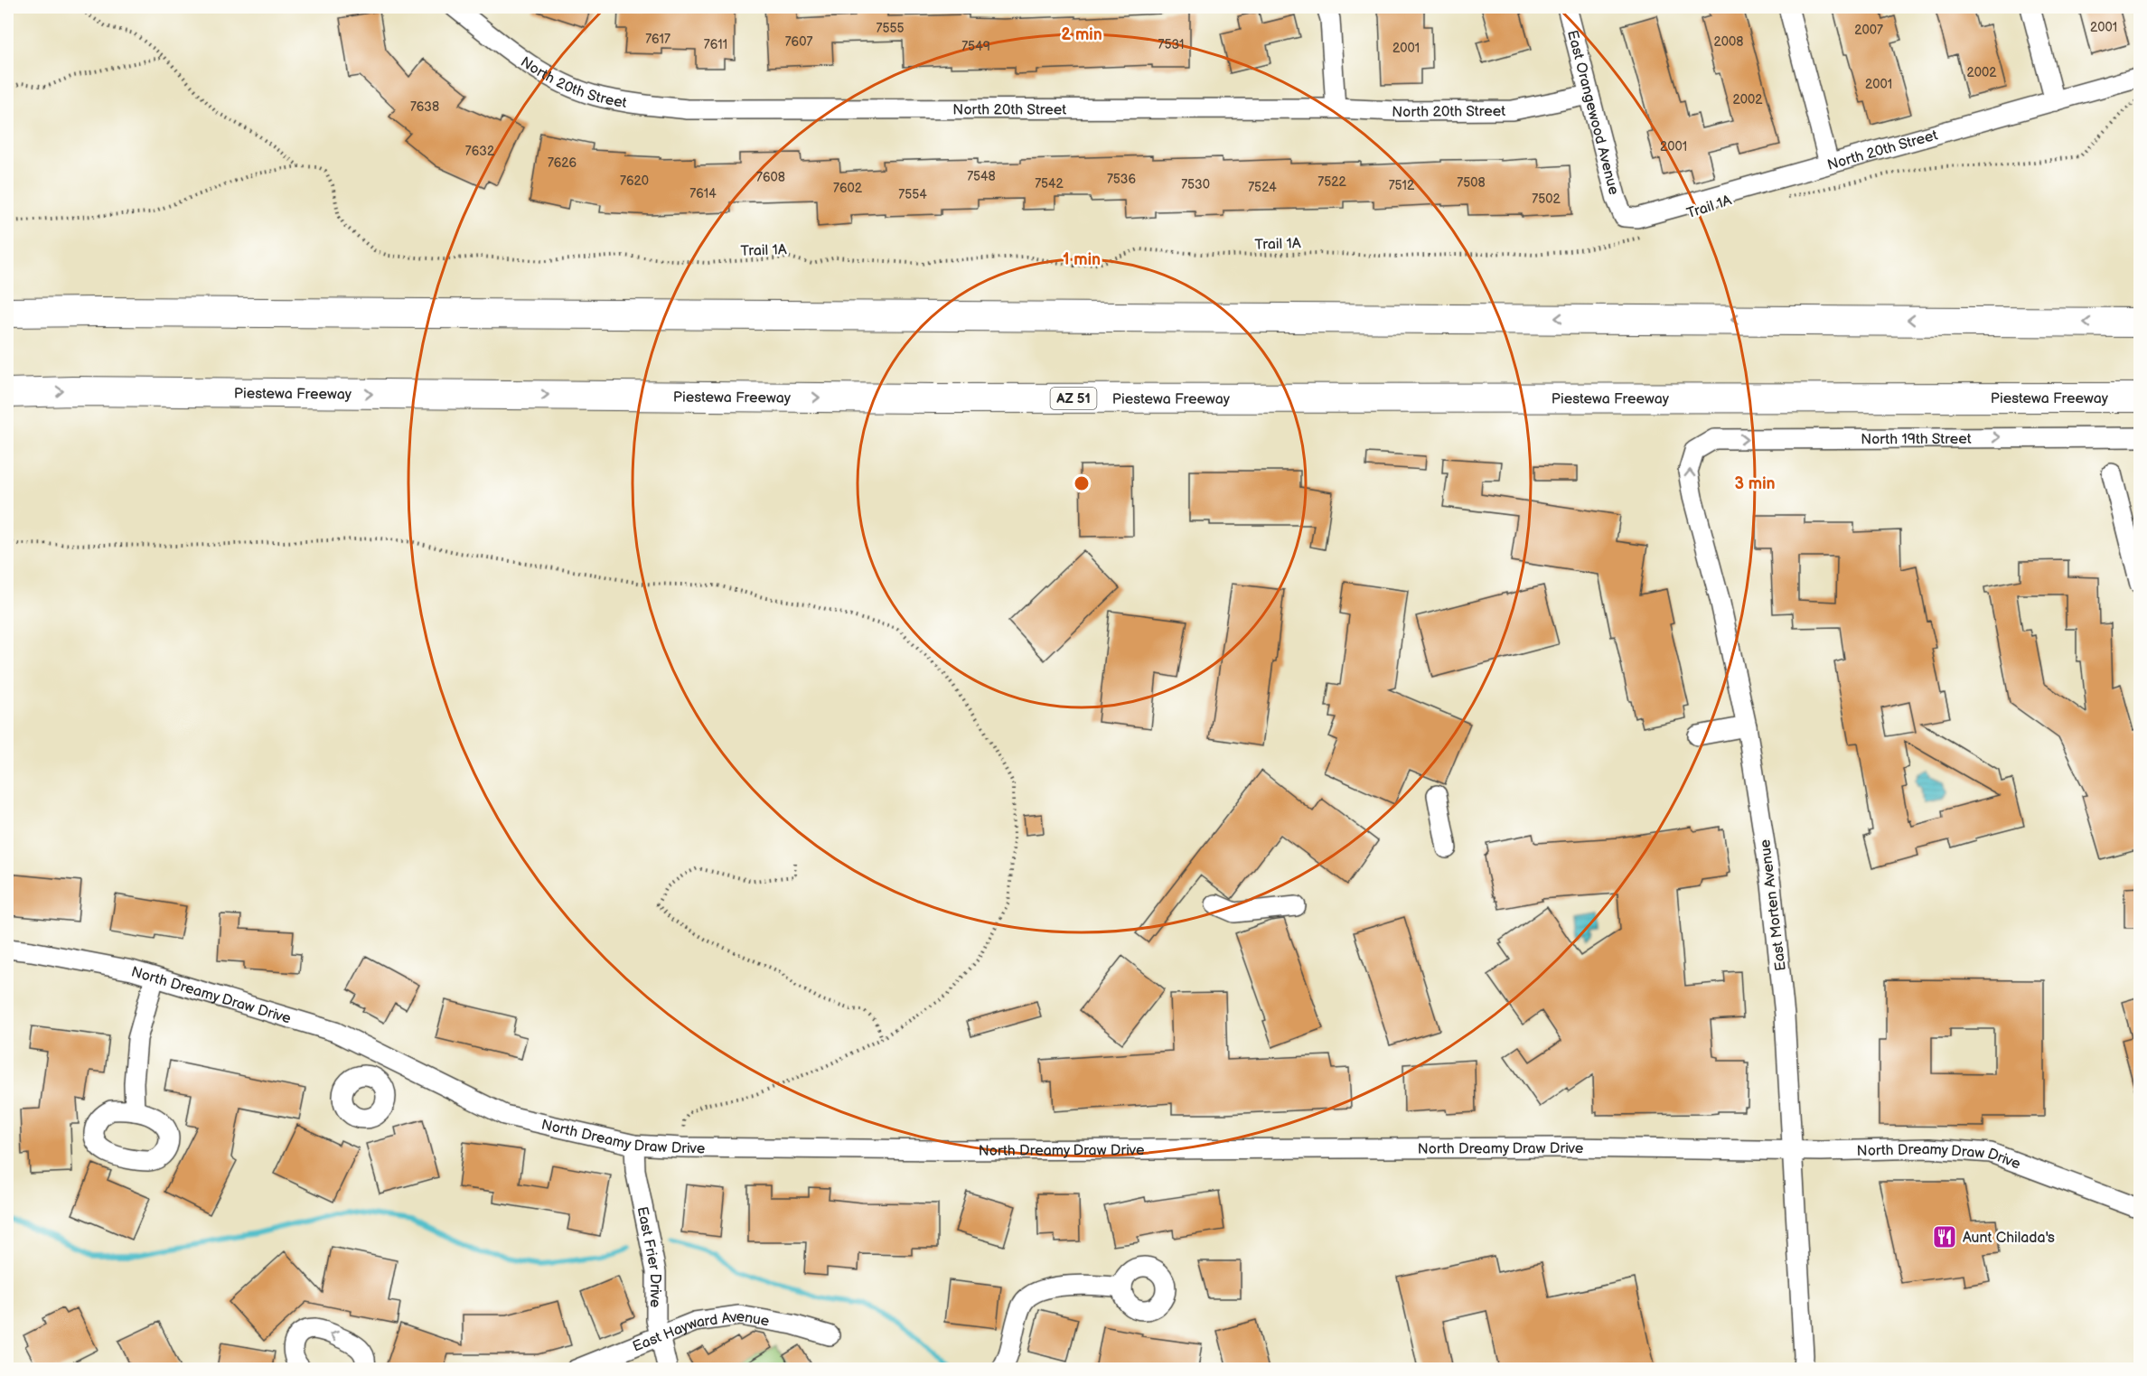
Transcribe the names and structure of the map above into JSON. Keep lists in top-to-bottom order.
{
  "streets": {
    "highway": ["Piestewa Freeway", "AZ 51"],
    "street": [
      "North 20th Street",
      "East Orangewood Avenue",
      "North 19th Street",
      "East Morten Avenue",
      "North Dreamy Draw Drive",
      "East Frier Drive",
      "East Hayward Avenue"
    ],
    "path": ["Trail 1A"]
  },
  "crossings": [
    ["North 20th Street", "East Orangewood Avenue"],
    ["North 19th Street", "East Morten Avenue"],
    ["East Morten Avenue", "North Dreamy Draw Drive"],
    ["North Dreamy Draw Drive", "East Frier Drive"],
    ["East Frier Drive", "East Hayward Avenue"]
  ],
  "one_way": ["North 19th Street"],
  "places": {
    "restaurant": ["Aunt Chilada's"]
  },
  "house_numbers": [
    "2001",
    "7555",
    "2007",
    "7617",
    "7607",
    "2008",
    "7611",
    "7531",
    "7549",
    "2001",
    "2002",
    "2001",
    "2002",
    "7638",
    "2001",
    "7632",
    "7626",
    "7548",
    "7608",
    "7536",
    "7620",
    "7522",
    "7508",
    "7542",
    "7530",
    "7512",
    "7524",
    "7602",
    "7614",
    "7554",
    "7502"
  ],
  "rings": ["2 min", "1 min", "3 min"]
}
